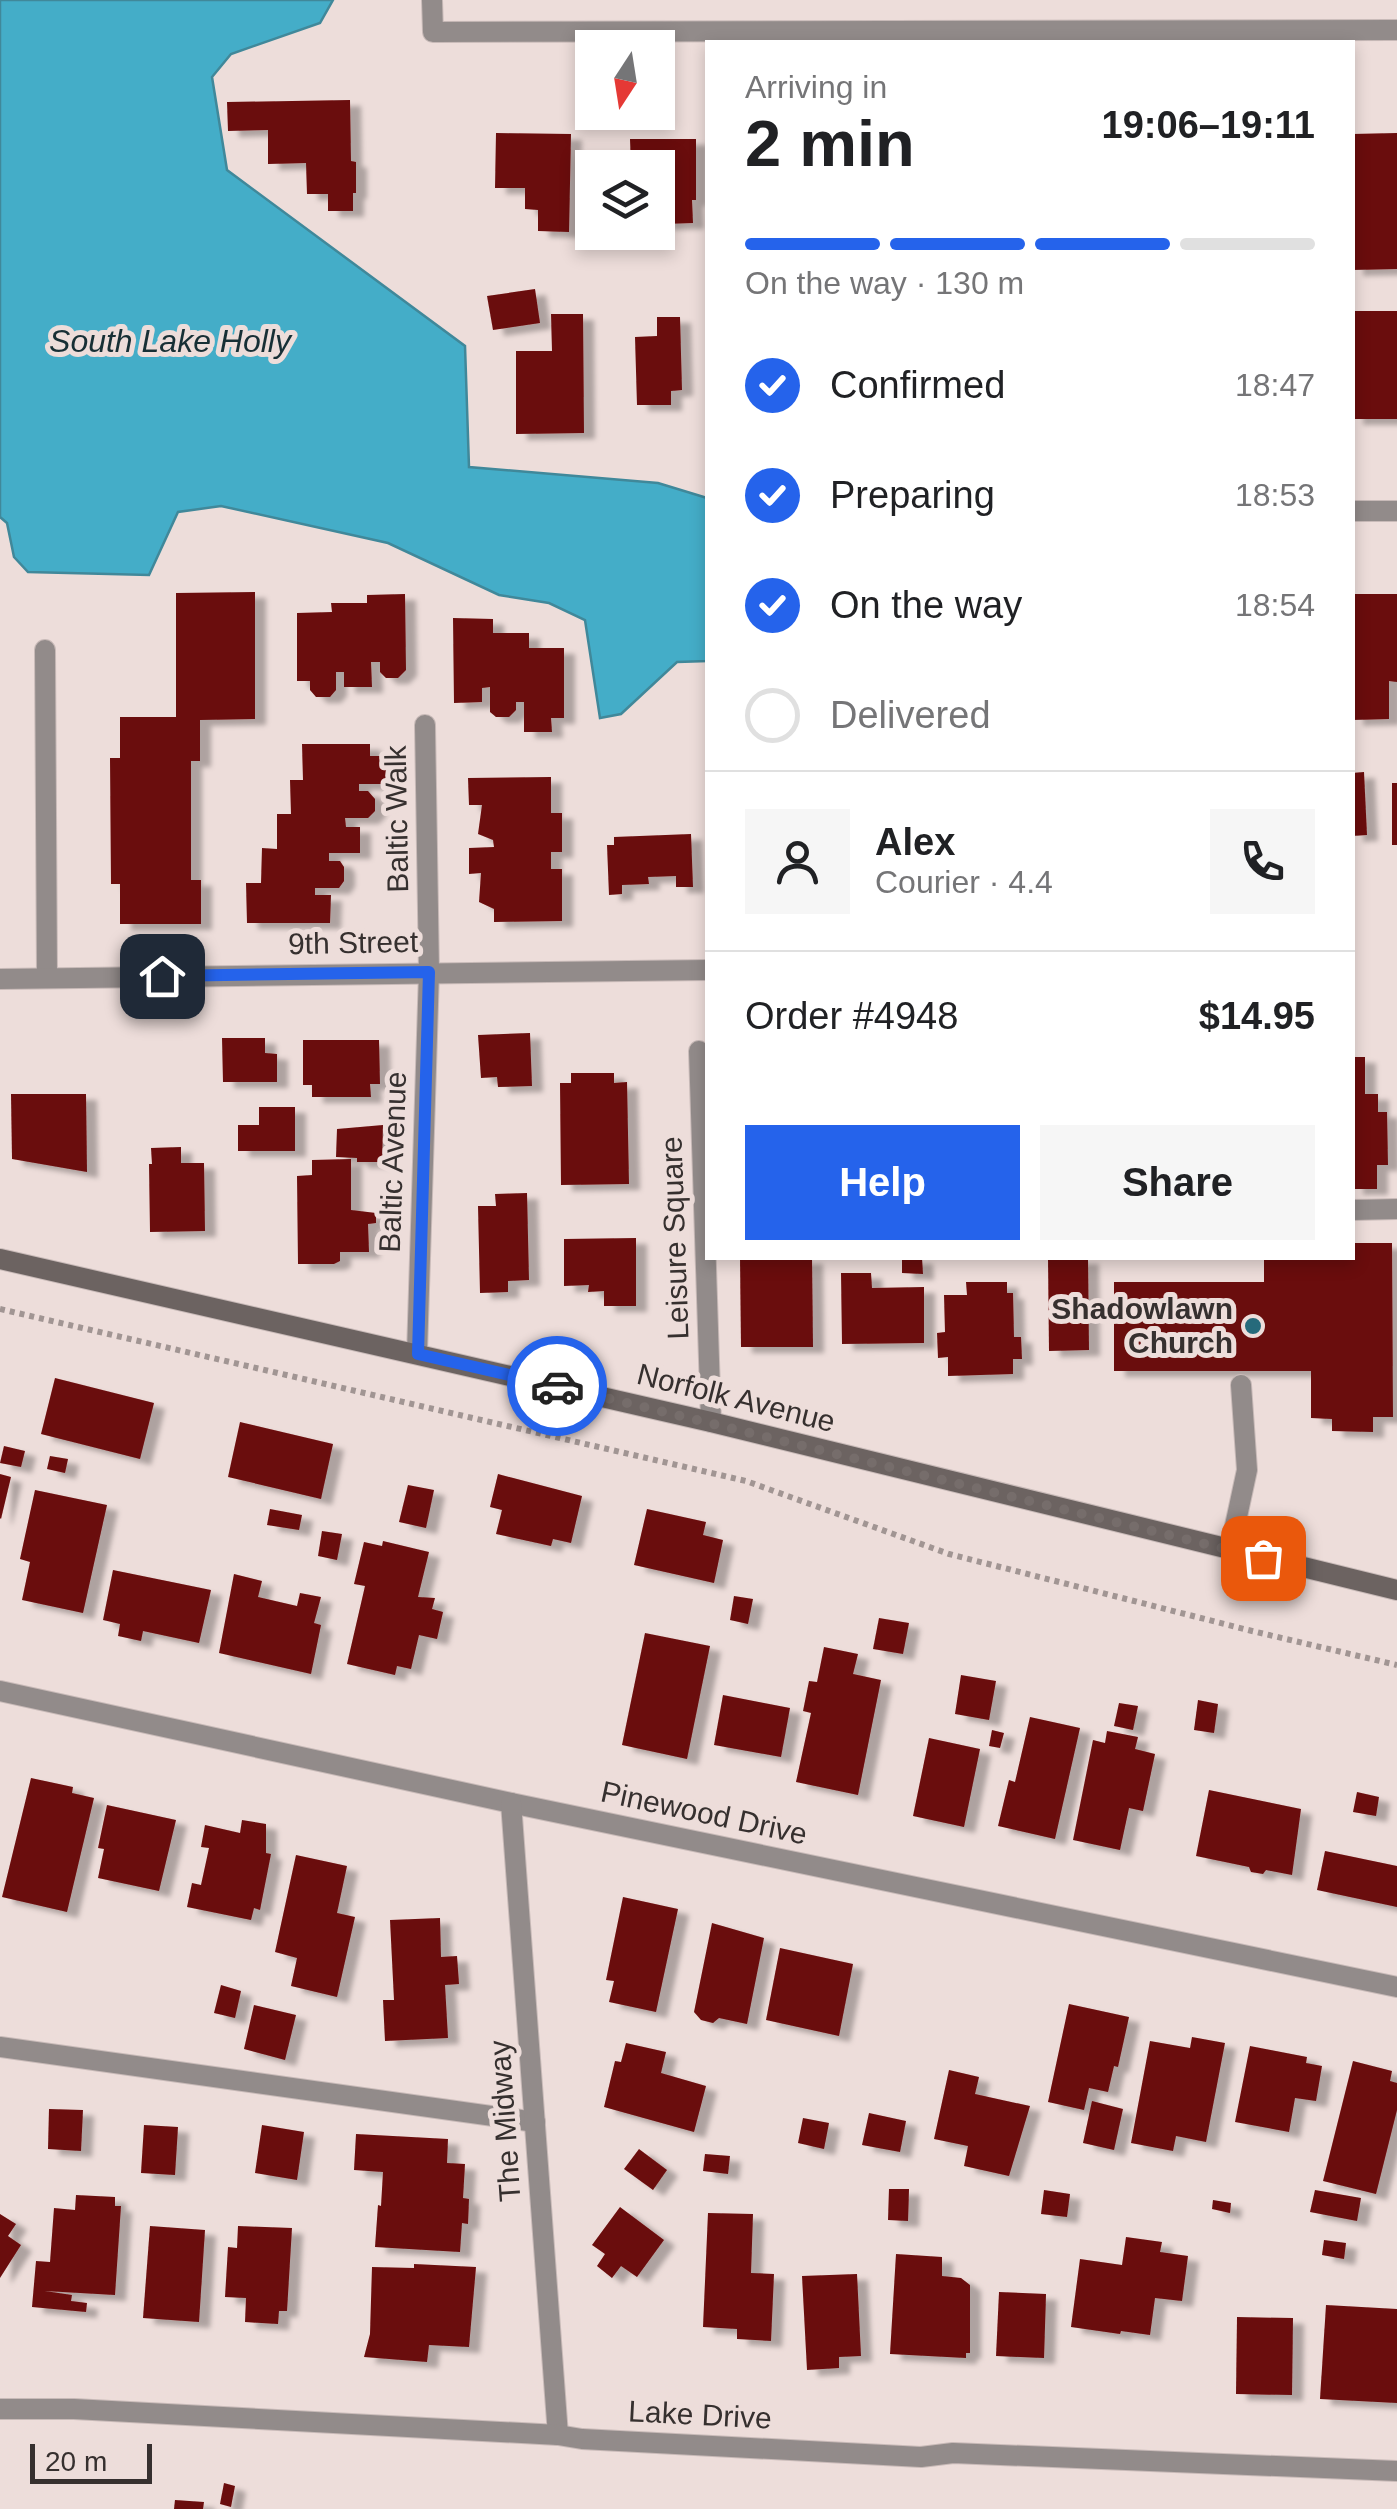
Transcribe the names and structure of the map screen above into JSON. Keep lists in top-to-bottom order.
{
  "streets": {
    "main road": ["Norfolk Avenue"],
    "street": [
      "Baltic Walk",
      "9th Street",
      "Baltic Avenue",
      "Leisure Square",
      "Pinewood Drive",
      "The Midway",
      "Lake Drive"
    ]
  },
  "crossings": [
    ["Baltic Walk", "9th Street"],
    ["Baltic Walk", "Baltic Avenue"],
    ["9th Street", "Baltic Avenue"],
    ["Baltic Avenue", "Norfolk Avenue"],
    ["Leisure Square", "Norfolk Avenue"],
    ["Pinewood Drive", "The Midway"],
    ["The Midway", "Lake Drive"]
  ],
  "water": ["South Lake Holly"],
  "places": ["Shadowlawn Church"],
  "scale_bar": "20 m",
  "north": "bottom",
  "page": {
    "heading": ["2 min", "Arriving in", "19:06–19:11"],
    "panel": [
      "Alex",
      "Courier · 4.4",
      "Order #4948",
      "$14.95"
    ],
    "bar": "On the way · 130 m",
    "list": [
      ["Confirmed", "18:47"],
      ["Preparing", "18:53"],
      ["On the way", "18:54"],
      "Delivered"
    ],
    "buttons": ["Help", "Share"],
    "scale": "20 m"
  }
}
